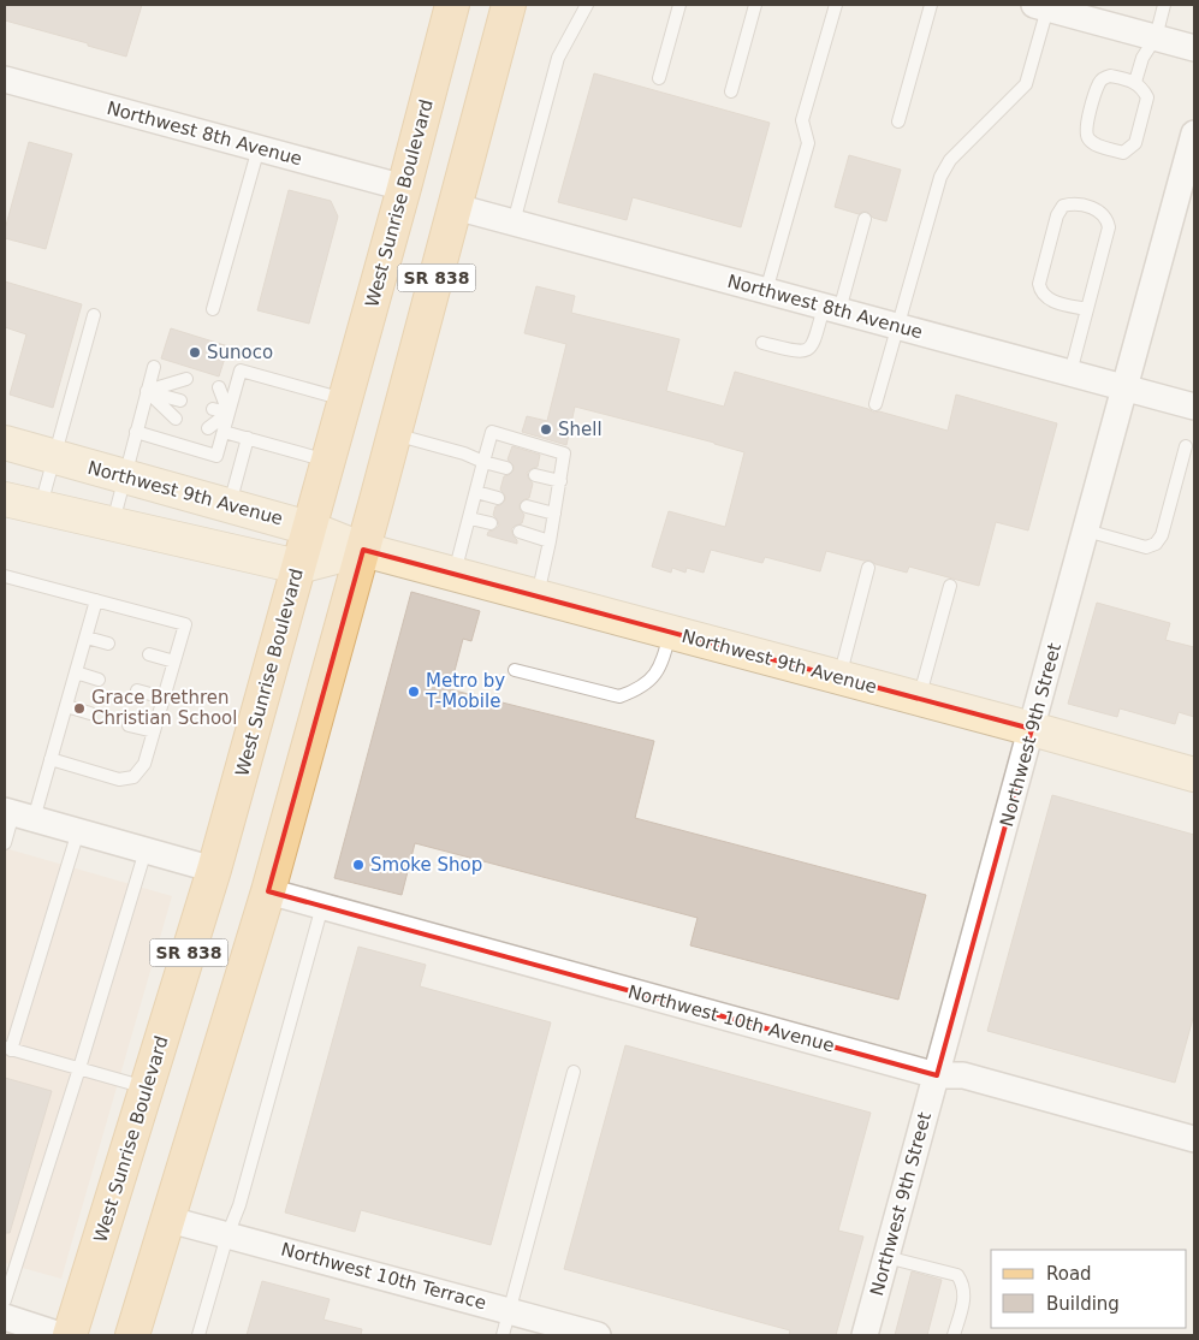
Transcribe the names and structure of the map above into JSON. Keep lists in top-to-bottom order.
{
  "streets": {
    "main road": ["West Sunrise Boulevard", "SR 838", "Northwest 9th Avenue"],
    "street": [
      "Northwest 8th Avenue",
      "Northwest 9th Street",
      "Northwest 10th Avenue",
      "Northwest 10th Terrace"
    ]
  },
  "crossings": [
    ["Northwest 8th Avenue", "West Sunrise Boulevard"],
    ["Northwest 8th Avenue", "SR 838"],
    ["Northwest 8th Avenue", "Northwest 9th Street"],
    ["West Sunrise Boulevard", "Northwest 9th Avenue"],
    ["SR 838", "Northwest 9th Avenue"],
    ["SR 838", "Northwest 10th Avenue"],
    ["SR 838", "Northwest 10th Terrace"],
    ["Northwest 9th Avenue", "Northwest 9th Street"],
    ["Northwest 9th Street", "Northwest 10th Avenue"]
  ],
  "places": [
    "Sunoco",
    "Shell",
    "Metro by T-Mobile",
    "Grace Brethren Christian School",
    "Smoke Shop"
  ],
  "legend": ["Road", "Building"]
}
